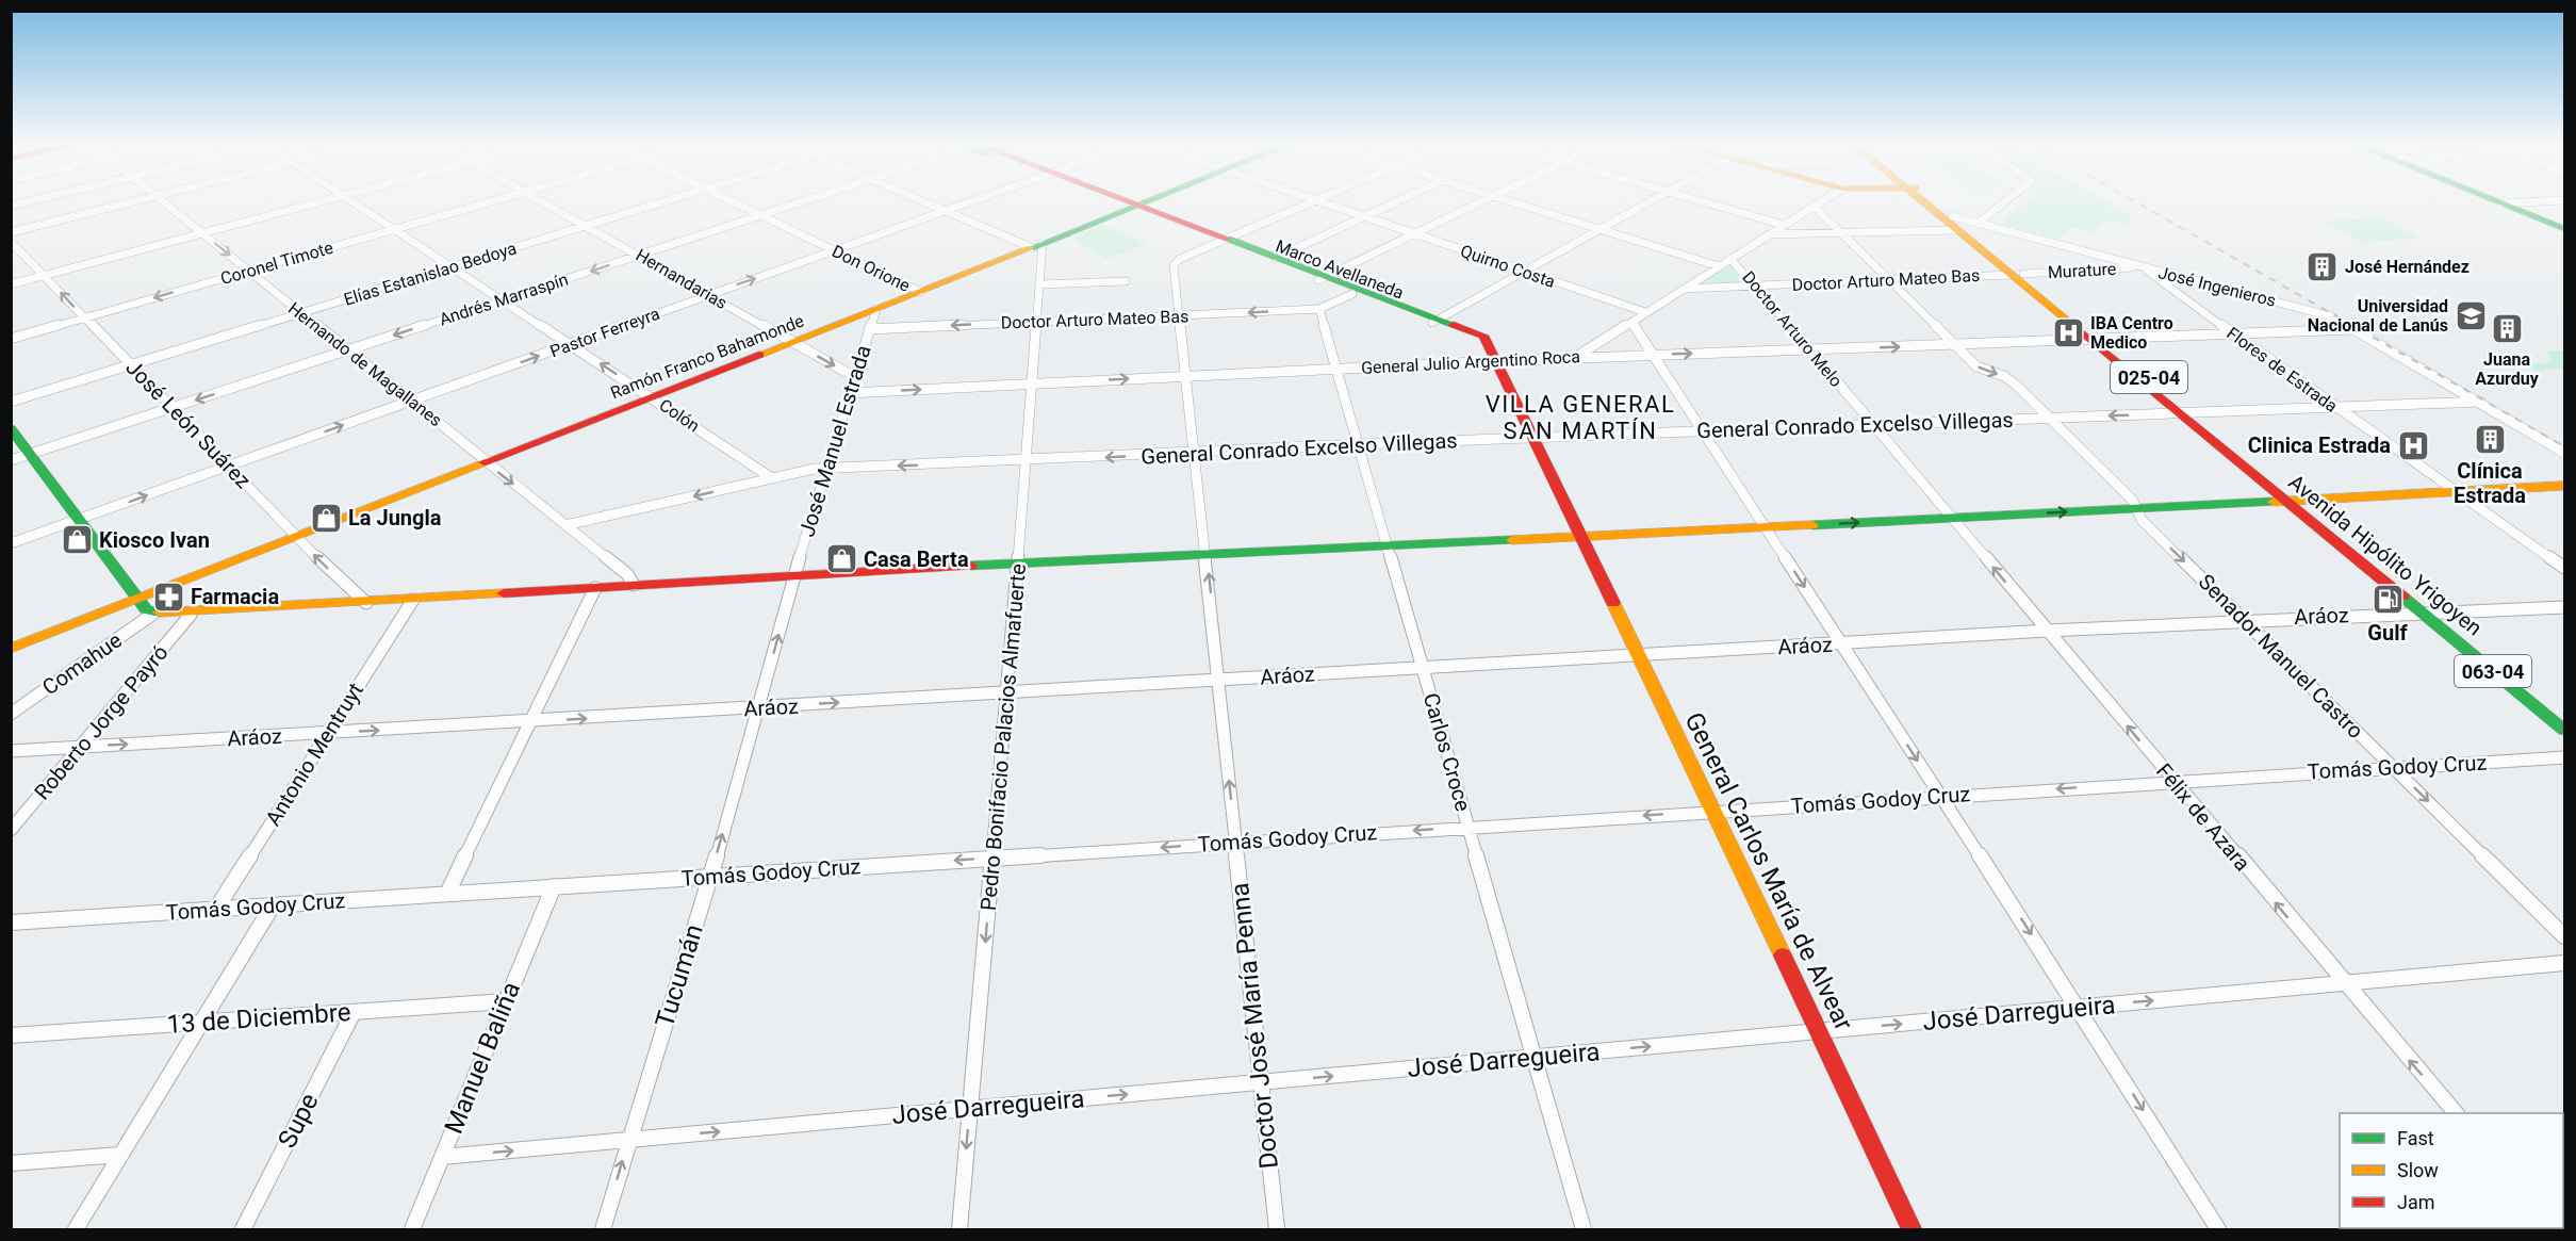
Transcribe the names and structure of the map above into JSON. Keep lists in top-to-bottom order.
{
  "streets": {
    "main road": [
      "Marco Avellaneda",
      "Ramón Franco Bahamonde",
      "025-04",
      "Avenida Hipólito Yrigoyen",
      "063-04",
      "General Carlos María de Alvear"
    ],
    "street": [
      "Coronel Timote",
      "Quirno Costa",
      "Don Orione",
      "Murature",
      "Elías Estanislao Bedoya",
      "Hernandarias",
      "Doctor Arturo Mateo Bas",
      "José Ingenieros",
      "Andrés Marraspín",
      "Doctor Arturo Melo",
      "Pastor Ferreyra",
      "General Julio Argentino Roca",
      "Hernando de Magallanes",
      "Flores de Estrada",
      "Colón",
      "José León Suárez",
      "General Conrado Excelso Villegas",
      "José Manuel Estrada",
      "Aráoz",
      "Senador Manuel Castro",
      "Comahue",
      "Roberto Jorge Payró",
      "Pedro Bonifacio Palacios Almafuerte",
      "Carlos Croce",
      "Antonio Mentruyt",
      "Tomás Godoy Cruz",
      "Félix de Azara",
      "Tucumán",
      "José Darregueira",
      "13 de Diciembre",
      "Doctor José María Penna",
      "Manuel Baliña",
      "Supe"
    ]
  },
  "crossings": [
    ["Coronel Timote", "Hernando de Magallanes"],
    ["Coronel Timote", "Colón"],
    ["Coronel Timote", "José León Suárez"],
    ["Don Orione", "Andrés Marraspín"],
    ["Don Orione", "Pastor Ferreyra"],
    ["Don Orione", "Ramón Franco Bahamonde"],
    ["Marco Avellaneda", "Ramón Franco Bahamonde"],
    ["Marco Avellaneda", "General Julio Argentino Roca"],
    ["Marco Avellaneda", "General Conrado Excelso Villegas"],
    ["Marco Avellaneda", "General Carlos María de Alvear"],
    ["Marco Avellaneda", "Doctor José María Penna"],
    ["Murature", "Doctor Arturo Mateo Bas"],
    ["Murature", "José Ingenieros"],
    ["Murature", "Flores de Estrada"],
    ["Murature", "Avenida Hipólito Yrigoyen"],
    ["Elías Estanislao Bedoya", "Hernandarias"],
    ["Elías Estanislao Bedoya", "Hernando de Magallanes"],
    ["Elías Estanislao Bedoya", "Colón"],
    ["Elías Estanislao Bedoya", "José León Suárez"],
    ["Hernandarias", "Andrés Marraspín"],
    ["Hernandarias", "Pastor Ferreyra"],
    ["Hernandarias", "Ramón Franco Bahamonde"],
    ["Hernandarias", "José Manuel Estrada"],
    ["Doctor Arturo Mateo Bas", "Doctor Arturo Melo"],
    ["Doctor Arturo Mateo Bas", "José Manuel Estrada"],
    ["Doctor Arturo Mateo Bas", "Avenida Hipólito Yrigoyen"],
    ["Doctor Arturo Mateo Bas", "Senador Manuel Castro"],
    ["Doctor Arturo Mateo Bas", "Pedro Bonifacio Palacios Almafuerte"],
    ["Doctor Arturo Mateo Bas", "Carlos Croce"],
    ["Doctor Arturo Mateo Bas", "Doctor José María Penna"],
    ["José Ingenieros", "General Julio Argentino Roca"],
    ["José Ingenieros", "Flores de Estrada"],
    ["José Ingenieros", "General Conrado Excelso Villegas"],
    ["José Ingenieros", "Avenida Hipólito Yrigoyen"],
    ["José Ingenieros", "Senador Manuel Castro"],
    ["Andrés Marraspín", "Hernando de Magallanes"],
    ["Andrés Marraspín", "Colón"],
    ["Andrés Marraspín", "José León Suárez"],
    ["Doctor Arturo Melo", "General Julio Argentino Roca"],
    ["Doctor Arturo Melo", "General Conrado Excelso Villegas"],
    ["Doctor Arturo Melo", "Félix de Azara"],
    ["Pastor Ferreyra", "Hernando de Magallanes"],
    ["Pastor Ferreyra", "Colón"],
    ["Pastor Ferreyra", "José León Suárez"],
    ["Ramón Franco Bahamonde", "Hernando de Magallanes"],
    ["Ramón Franco Bahamonde", "Colón"],
    ["Ramón Franco Bahamonde", "José León Suárez"],
    ["Ramón Franco Bahamonde", "José Manuel Estrada"],
    ["Ramón Franco Bahamonde", "Pedro Bonifacio Palacios Almafuerte"],
    ["General Julio Argentino Roca", "Flores de Estrada"],
    ["General Julio Argentino Roca", "José Manuel Estrada"],
    ["General Julio Argentino Roca", "Avenida Hipólito Yrigoyen"],
    ["General Julio Argentino Roca", "Senador Manuel Castro"],
    ["General Julio Argentino Roca", "Pedro Bonifacio Palacios Almafuerte"],
    ["General Julio Argentino Roca", "Carlos Croce"],
    ["General Julio Argentino Roca", "Doctor José María Penna"],
    ["Hernando de Magallanes", "General Conrado Excelso Villegas"],
    ["Flores de Estrada", "General Conrado Excelso Villegas"],
    ["Colón", "General Conrado Excelso Villegas"],
    ["General Conrado Excelso Villegas", "José Manuel Estrada"],
    ["General Conrado Excelso Villegas", "Avenida Hipólito Yrigoyen"],
    ["General Conrado Excelso Villegas", "Senador Manuel Castro"],
    ["General Conrado Excelso Villegas", "Pedro Bonifacio Palacios Almafuerte"],
    ["General Conrado Excelso Villegas", "Carlos Croce"],
    ["General Conrado Excelso Villegas", "General Carlos María de Alvear"],
    ["General Conrado Excelso Villegas", "Doctor José María Penna"],
    ["José Manuel Estrada", "Tucumán"],
    ["Avenida Hipólito Yrigoyen", "Aráoz"],
    ["Aráoz", "Senador Manuel Castro"],
    ["Aráoz", "Roberto Jorge Payró"],
    ["Aráoz", "Pedro Bonifacio Palacios Almafuerte"],
    ["Aráoz", "Carlos Croce"],
    ["Aráoz", "Antonio Mentruyt"],
    ["Aráoz", "Félix de Azara"],
    ["Aráoz", "General Carlos María de Alvear"],
    ["Aráoz", "Tucumán"],
    ["Aráoz", "Doctor José María Penna"],
    ["Senador Manuel Castro", "Tomás Godoy Cruz"],
    ["Pedro Bonifacio Palacios Almafuerte", "Tomás Godoy Cruz"],
    ["Pedro Bonifacio Palacios Almafuerte", "José Darregueira"],
    ["Carlos Croce", "Tomás Godoy Cruz"],
    ["Carlos Croce", "José Darregueira"],
    ["Antonio Mentruyt", "Tomás Godoy Cruz"],
    ["Tomás Godoy Cruz", "Félix de Azara"],
    ["Tomás Godoy Cruz", "General Carlos María de Alvear"],
    ["Tomás Godoy Cruz", "Tucumán"],
    ["Tomás Godoy Cruz", "Doctor José María Penna"],
    ["Tomás Godoy Cruz", "Manuel Baliña"],
    ["Félix de Azara", "José Darregueira"],
    ["General Carlos María de Alvear", "José Darregueira"],
    ["Tucumán", "José Darregueira"],
    ["José Darregueira", "Doctor José María Penna"],
    ["José Darregueira", "Manuel Baliña"],
    ["13 de Diciembre", "Manuel Baliña"],
    ["13 de Diciembre", "Supe"]
  ],
  "one_way": [
    "Andrés Marraspín",
    "Pastor Ferreyra",
    "General Julio Argentino Roca",
    "General Conrado Excelso Villegas",
    "Aráoz",
    "Senador Manuel Castro",
    "Pedro Bonifacio Palacios Almafuerte",
    "Tomás Godoy Cruz",
    "Félix de Azara",
    "Tucumán",
    "José Darregueira"
  ],
  "districts": ["VILLA GENERAL SAN MARTÍN"],
  "places": {
    "building": ["José Hernández", "Juana Azurduy", "Clínica Estrada"],
    "school or university": ["Universidad Nacional de Lanús"],
    "hospital": ["IBA Centro Medico", "Clinica Estrada"],
    "shop": ["La Jungla", "Kiosco Ivan", "Casa Berta"],
    "pharmacy": ["Farmacia"],
    "fuel station": ["Gulf"]
  },
  "legend": ["Fast", "Slow", "Jam"]
}
